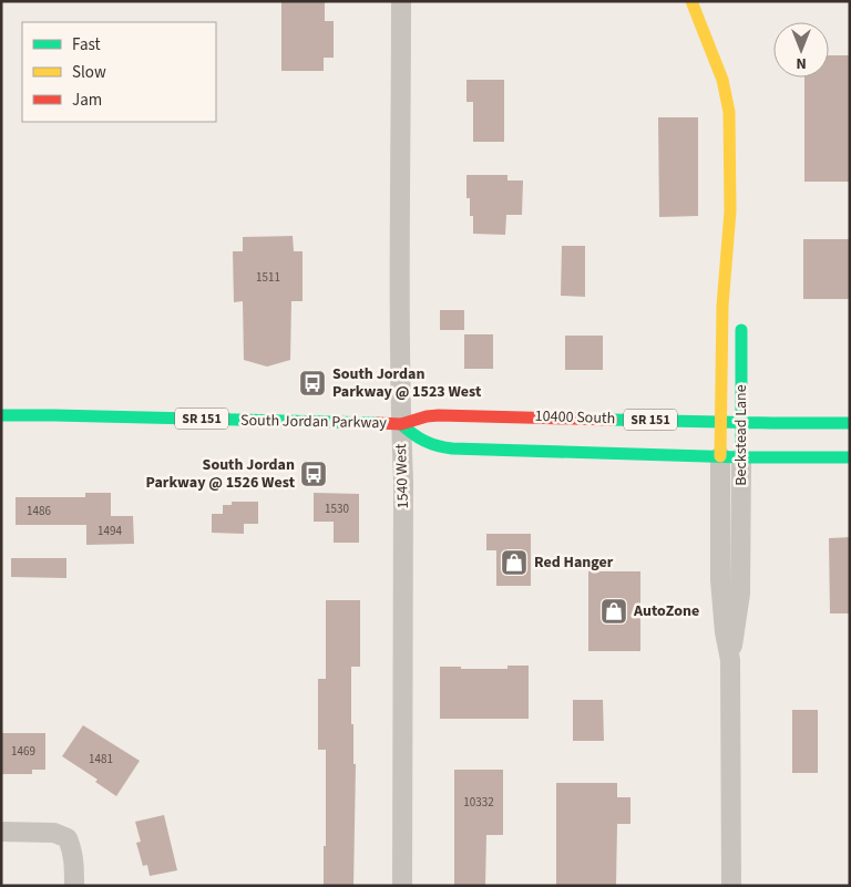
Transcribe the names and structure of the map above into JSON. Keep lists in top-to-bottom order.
{
  "streets": {
    "main road": [
      "10400 South",
      "SR 151",
      "South Jordan Parkway",
      "Beckstead Lane"
    ],
    "street": ["1540 West"]
  },
  "crossings": [
    ["10400 South", "South Jordan Parkway"],
    ["10400 South", "Beckstead Lane"],
    ["10400 South", "1540 West"],
    ["South Jordan Parkway", "Beckstead Lane"],
    ["South Jordan Parkway", "1540 West"]
  ],
  "places": {
    "bus stop": ["South Jordan Parkway @ 1523 West", "South Jordan Parkway @ 1526 West"],
    "shop": ["Red Hanger", "AutoZone"]
  },
  "house_numbers": [
    "1511",
    "1530",
    "1486",
    "1494",
    "1469",
    "1481",
    "10332"
  ],
  "legend": ["Fast", "Slow", "Jam"],
  "north": "bottom"
}
